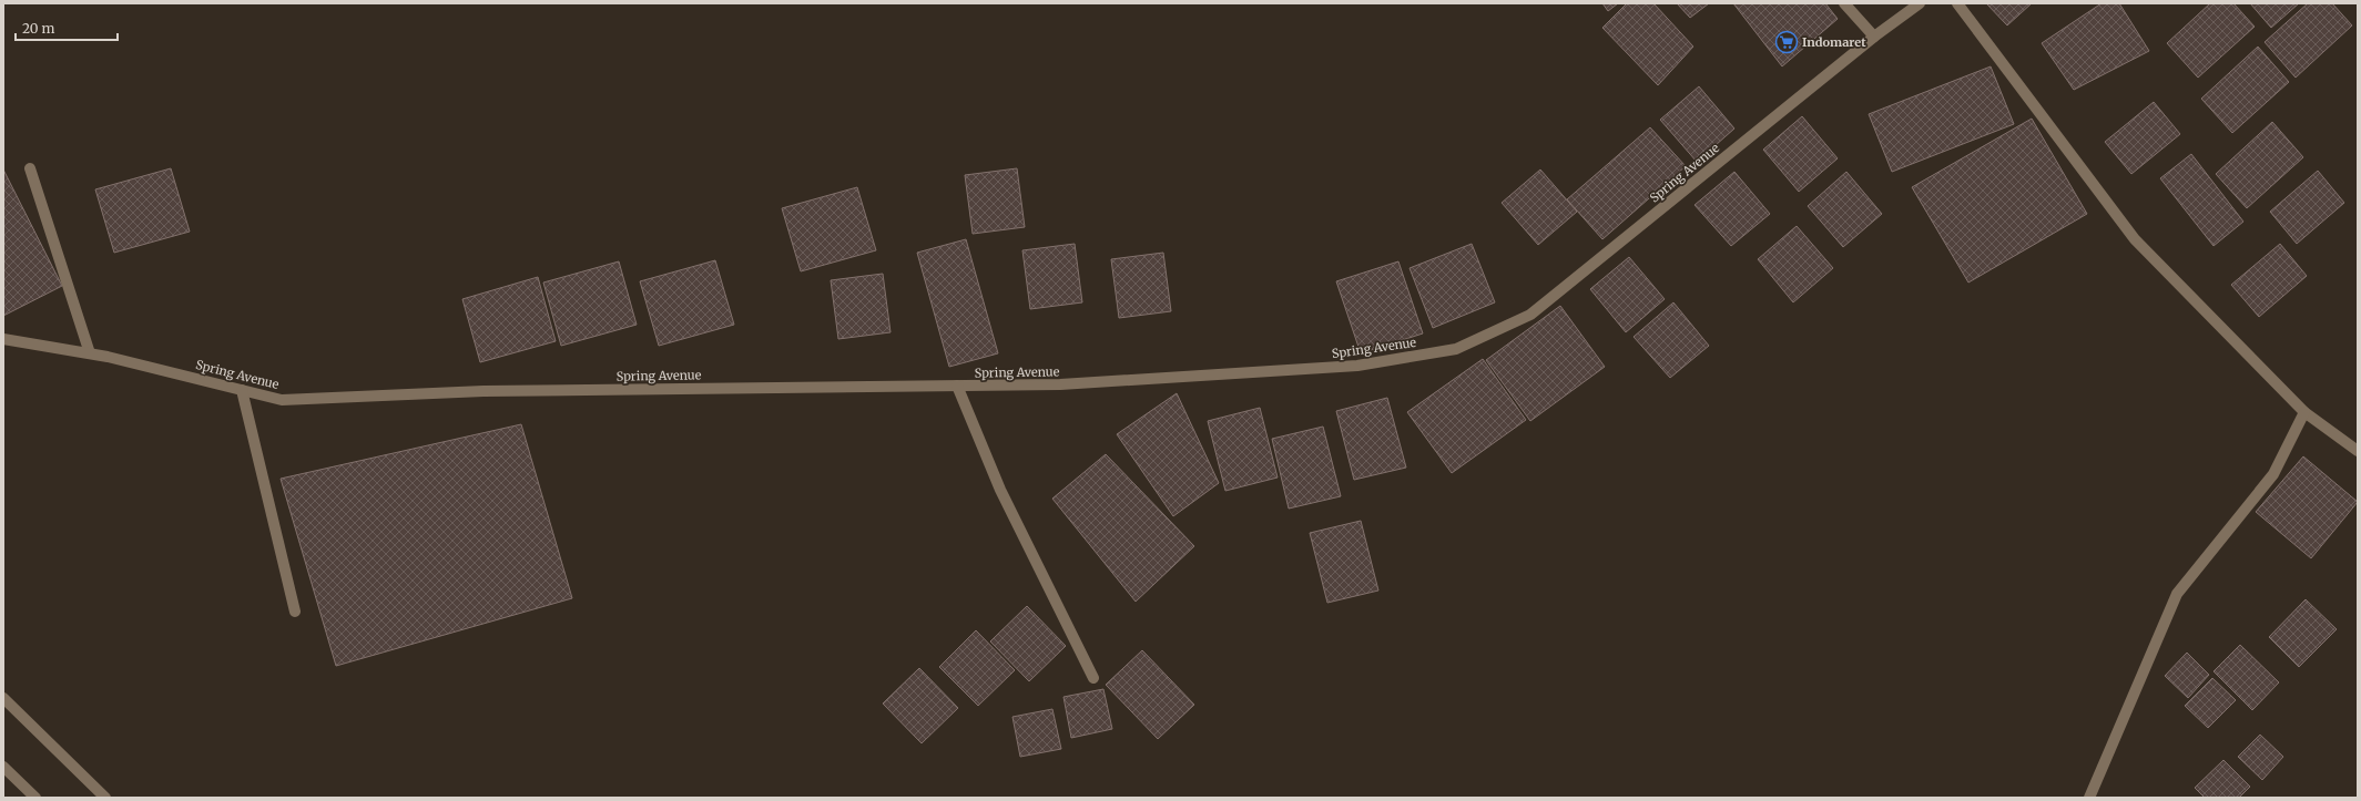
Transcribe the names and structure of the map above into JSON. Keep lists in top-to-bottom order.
{
  "streets": {
    "street": ["Spring Avenue"]
  },
  "places": {
    "supermarket": ["Indomaret"]
  },
  "scale_bar": "20 m"
}
